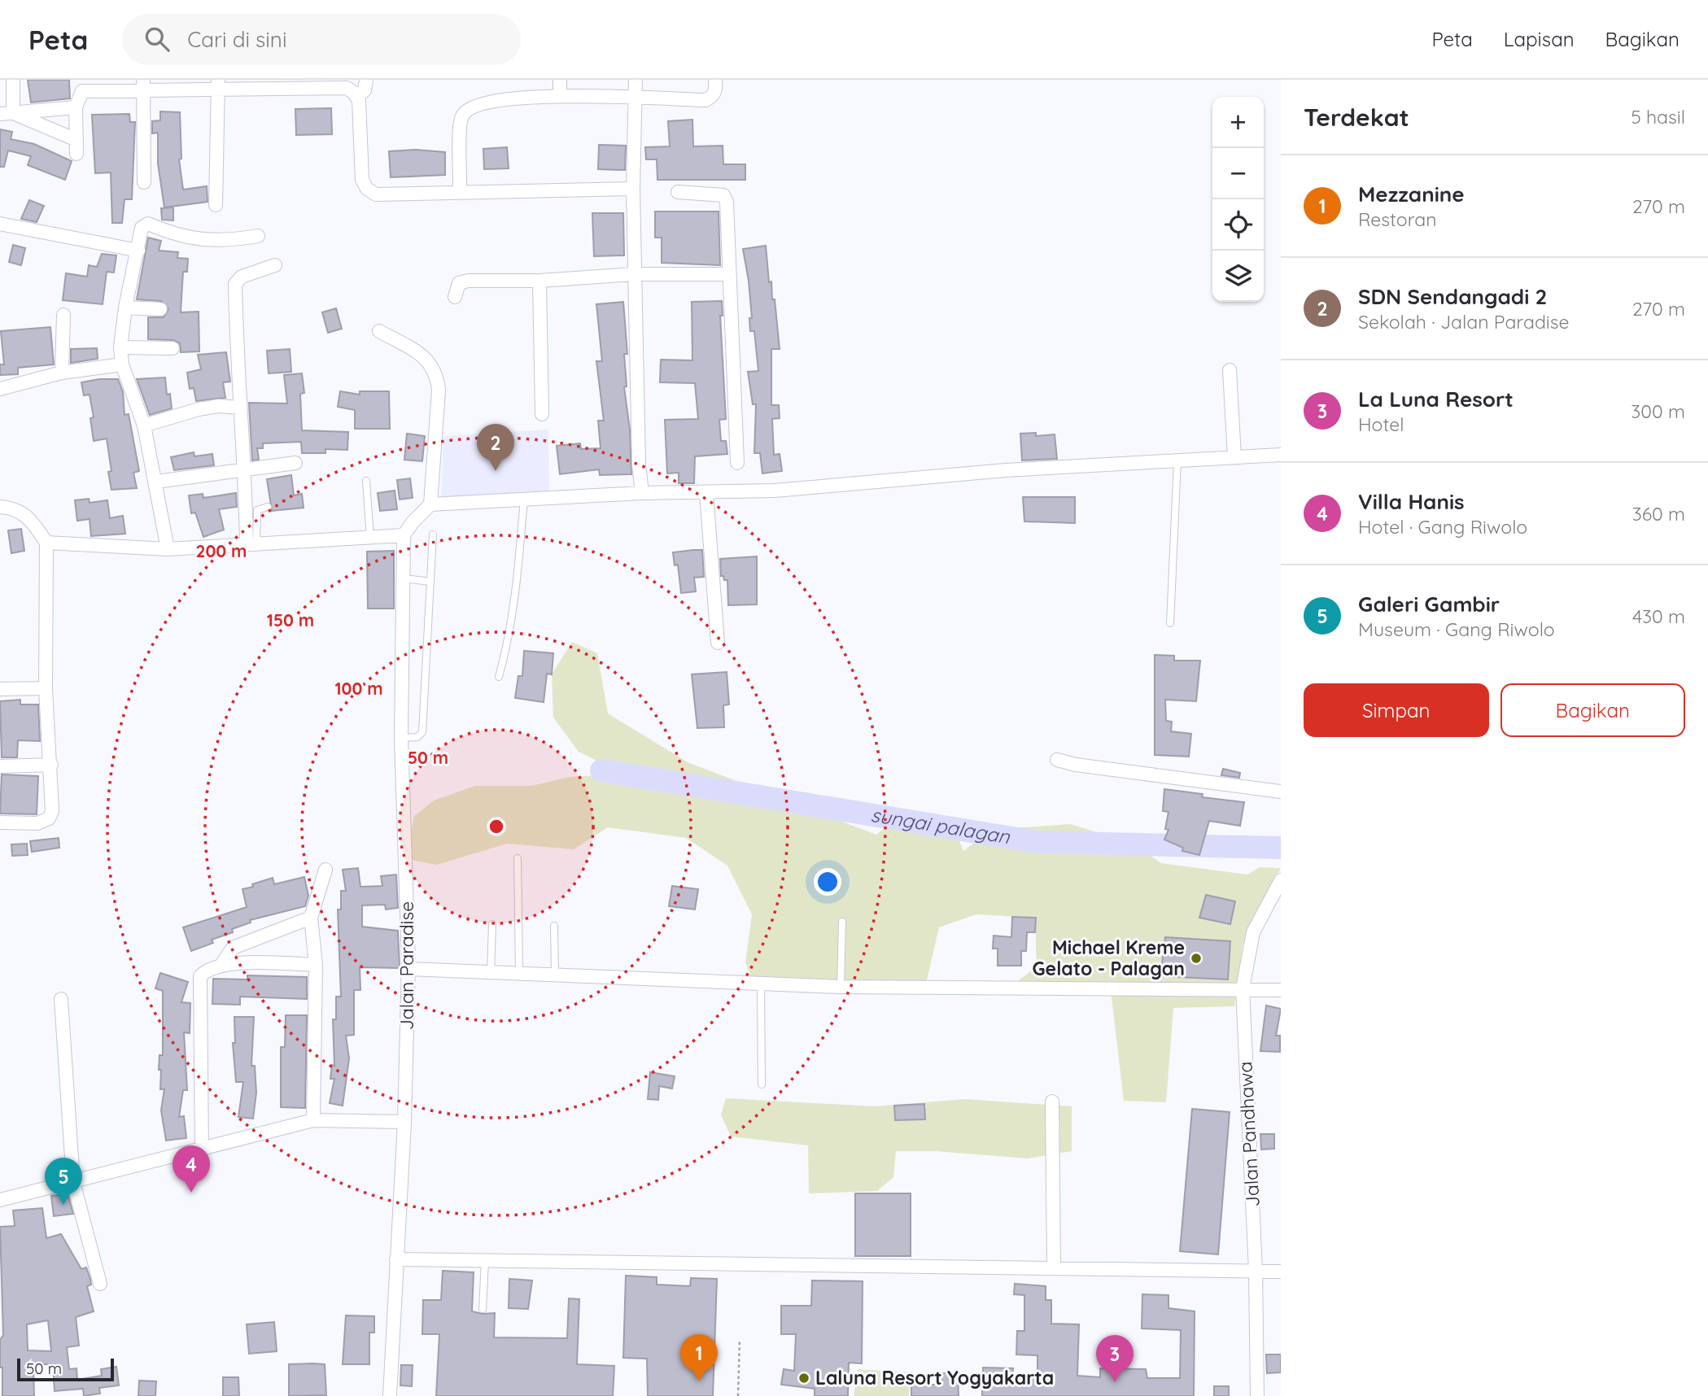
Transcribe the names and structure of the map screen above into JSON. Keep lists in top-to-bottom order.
{
  "streets": {
    "street": ["Jalan Paradise", "Jalan Pandhawa"]
  },
  "water": ["sungai palagan"],
  "places": ["Michael Kreme Gelato - Palagan", "Laluna Resort Yogyakarta"],
  "scale_bar": "50 m",
  "page": {
    "header": "Peta",
    "search": "Cari di sini",
    "nav": ["Peta", "Lapisan", "Bagikan"],
    "heading": ["Terdekat", "5 hasil"],
    "map_buttons": ["+", "−"],
    "list": [
      {
        "mark": "1",
        "name": "Mezzanine",
        "note": "Restoran",
        "value": "270 m"
      },
      {
        "mark": "2",
        "name": "SDN Sendangadi 2",
        "note": "Sekolah · Jalan Paradise",
        "value": "270 m"
      },
      {
        "mark": "3",
        "name": "La Luna Resort",
        "note": "Hotel",
        "value": "300 m"
      },
      {
        "mark": "4",
        "name": "Villa Hanis",
        "note": "Hotel · Gang Riwolo",
        "value": "360 m"
      },
      {
        "mark": "5",
        "name": "Galeri Gambir",
        "note": "Museum · Gang Riwolo",
        "value": "430 m"
      }
    ],
    "pins": [
      "2",
      "4",
      "5",
      "1",
      "3"
    ],
    "buttons": ["Simpan", "Bagikan"],
    "scale": "50 m"
  },
  "rings": [
    "200 m",
    "150 m",
    "100 m",
    "50 m"
  ]
}
